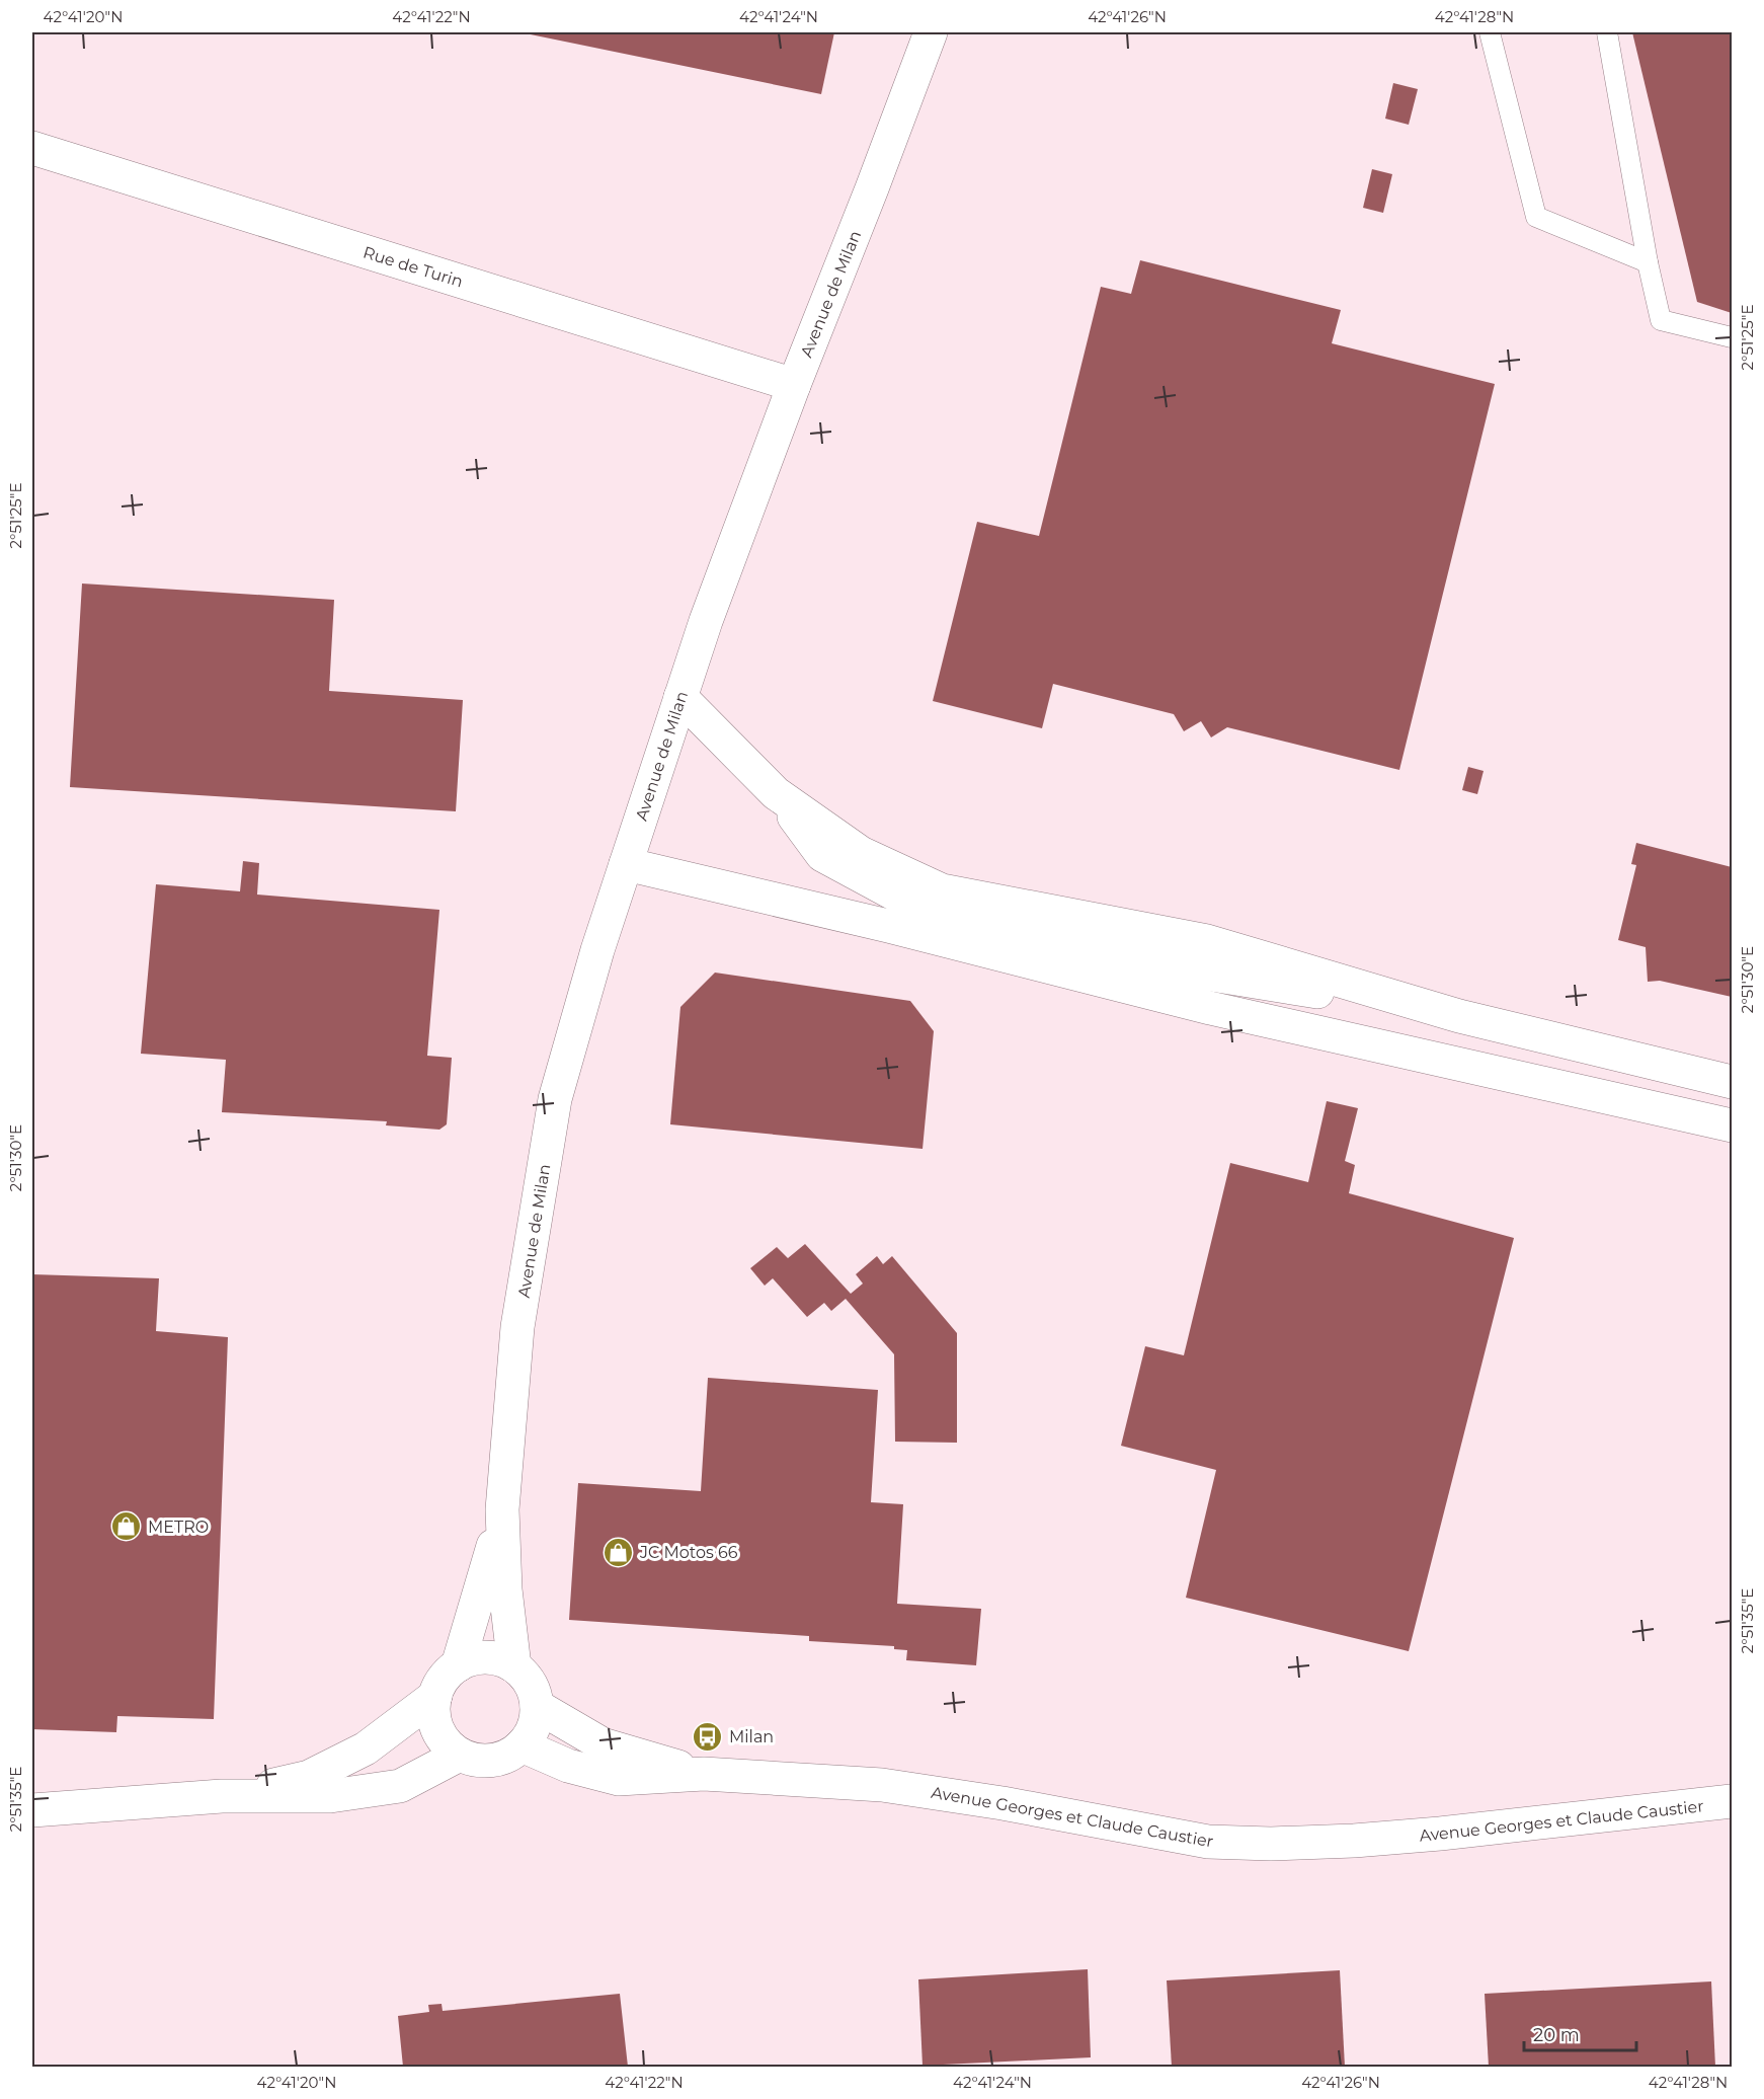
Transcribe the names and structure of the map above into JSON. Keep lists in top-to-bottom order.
{
  "streets": {
    "street": ["Rue de Turin", "Avenue de Milan", "Avenue Georges et Claude Caustier"]
  },
  "crossings": [
    ["Rue de Turin", "Avenue de Milan"],
    ["Avenue de Milan", "Avenue Georges et Claude Caustier"]
  ],
  "places": {
    "shop": ["METRO", "JC Motos 66"],
    "bus stop": ["Milan"]
  },
  "scale_bar": "20 m",
  "coordinates": [
    "42°41'20\"N",
    "42°41'22\"N",
    "42°41'24\"N",
    "42°41'26\"N",
    "42°41'28\"N",
    "2°51'25\"E",
    "2°51'30\"E",
    "2°51'35\"E"
  ]
}
